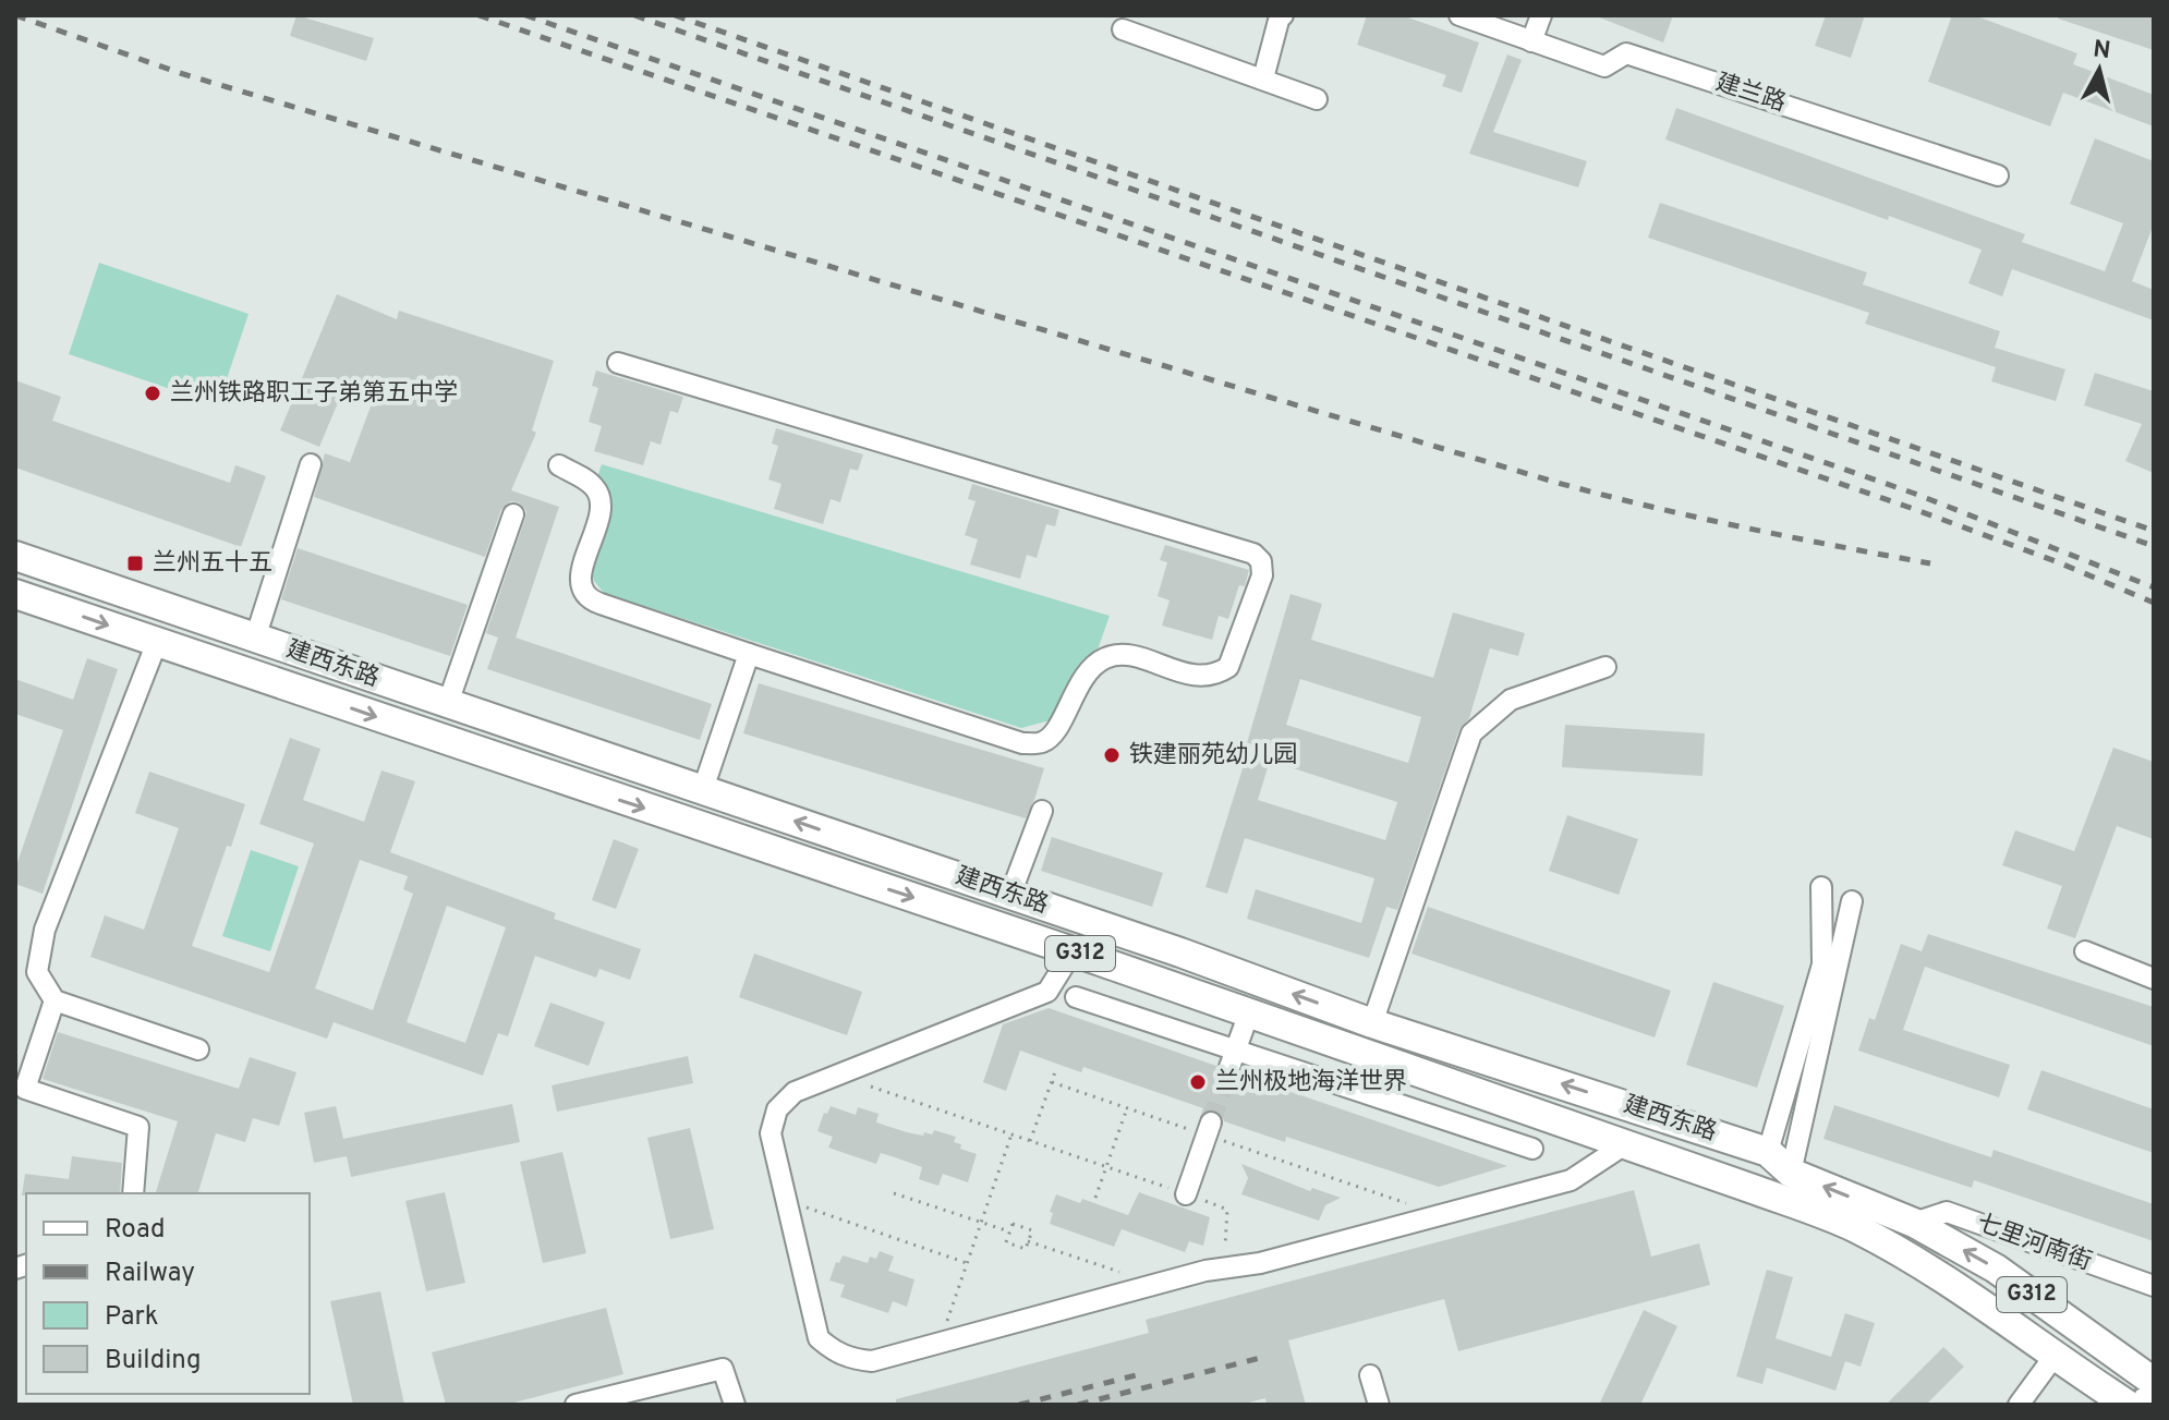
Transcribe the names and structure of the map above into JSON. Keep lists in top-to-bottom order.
{
  "streets": {
    "highway": ["建西东路", "G312"],
    "street": ["建兰路", "七里河南街"]
  },
  "crossings": [
    ["建西东路", "七里河南街"]
  ],
  "places": {
    "other": ["兰州铁路职工子弟第五中学", "铁建丽苑幼儿园", "兰州极地海洋世界"],
    "transit": ["兰州五十五"]
  },
  "legend": [
    "Road",
    "Railway",
    "Park",
    "Building"
  ],
  "north": "top"
}
